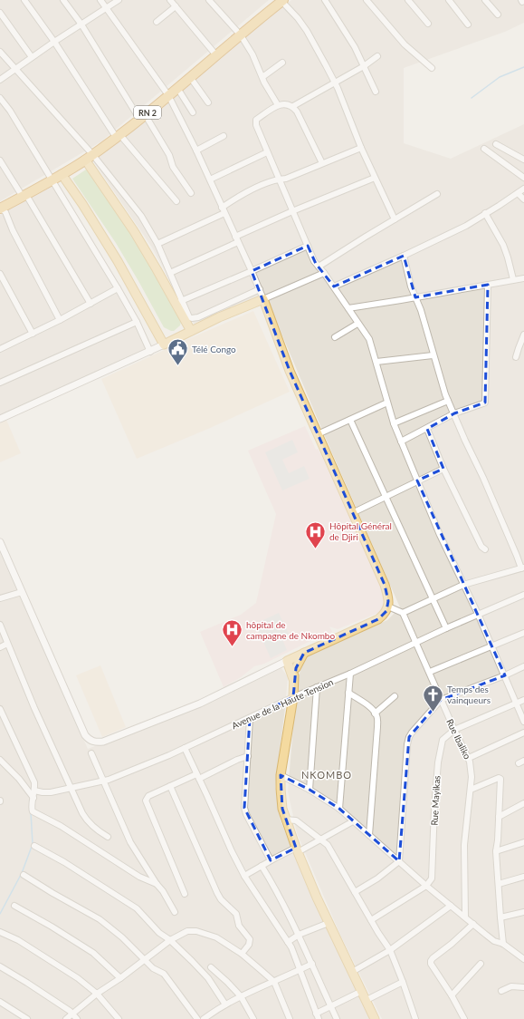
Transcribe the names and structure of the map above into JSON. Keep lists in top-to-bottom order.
{
  "streets": {
    "highway": ["RN 2"],
    "street": ["Avenue de la Haute Tension", "Rue Ibaliko", "Rue Mayikas"]
  },
  "crossings": [
    ["Avenue de la Haute Tension", "Rue Ibaliko"],
    ["Rue Ibaliko", "Rue Mayikas"]
  ],
  "districts": ["NKOMBO"],
  "places": {
    "public building": ["Télé Congo"],
    "hospital": ["Hôpital Général de Djiri", "hôpital de campagne de Nkombo"],
    "church": ["Temps des vainqueurs"]
  }
}
